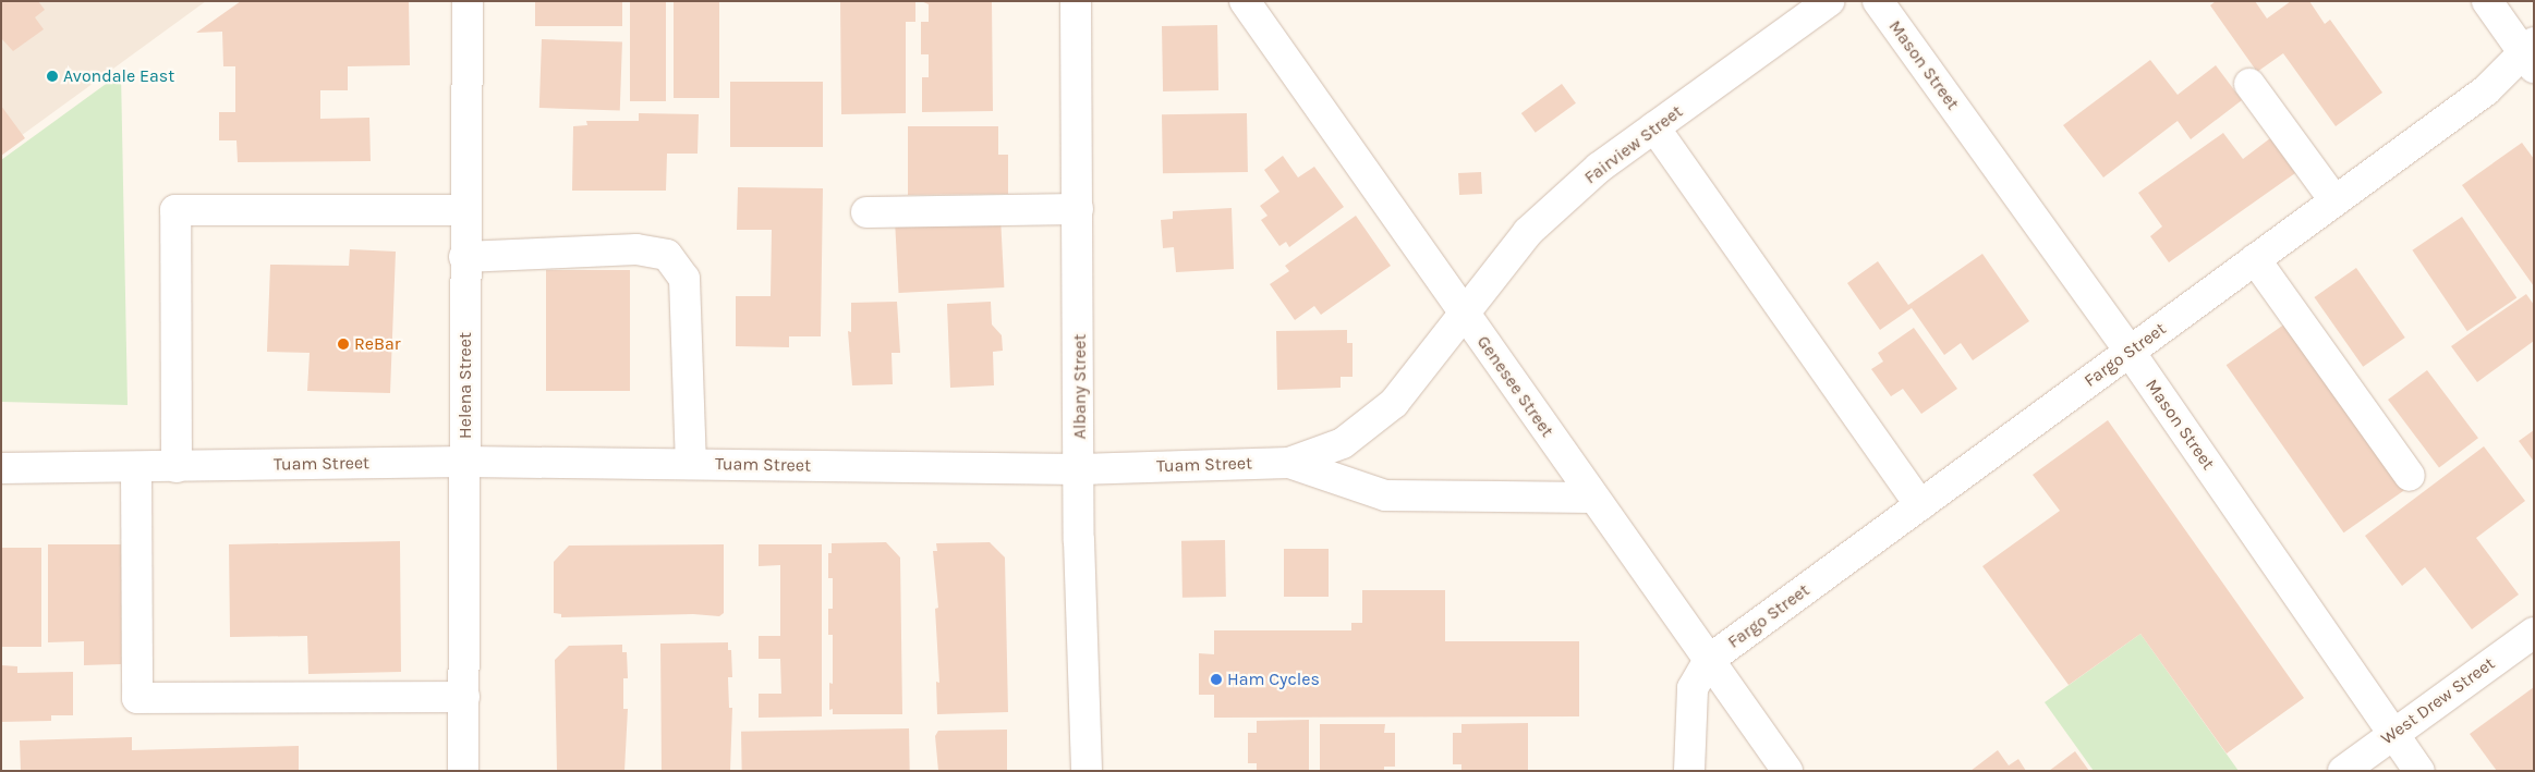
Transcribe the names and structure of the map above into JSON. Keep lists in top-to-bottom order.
{
  "streets": {
    "street": [
      "Mason Street",
      "Fairview Street",
      "Fargo Street",
      "Helena Street",
      "Albany Street",
      "Genesee Street",
      "Tuam Street",
      "West Drew Street"
    ]
  },
  "crossings": [
    ["Mason Street", "Fargo Street"],
    ["Mason Street", "West Drew Street"],
    ["Fairview Street", "Genesee Street"],
    ["Fairview Street", "Tuam Street"],
    ["Fargo Street", "Genesee Street"],
    ["Helena Street", "Tuam Street"],
    ["Albany Street", "Tuam Street"],
    ["Genesee Street", "Tuam Street"]
  ],
  "places": ["Avondale East", "ReBar", "Ham Cycles"]
}
